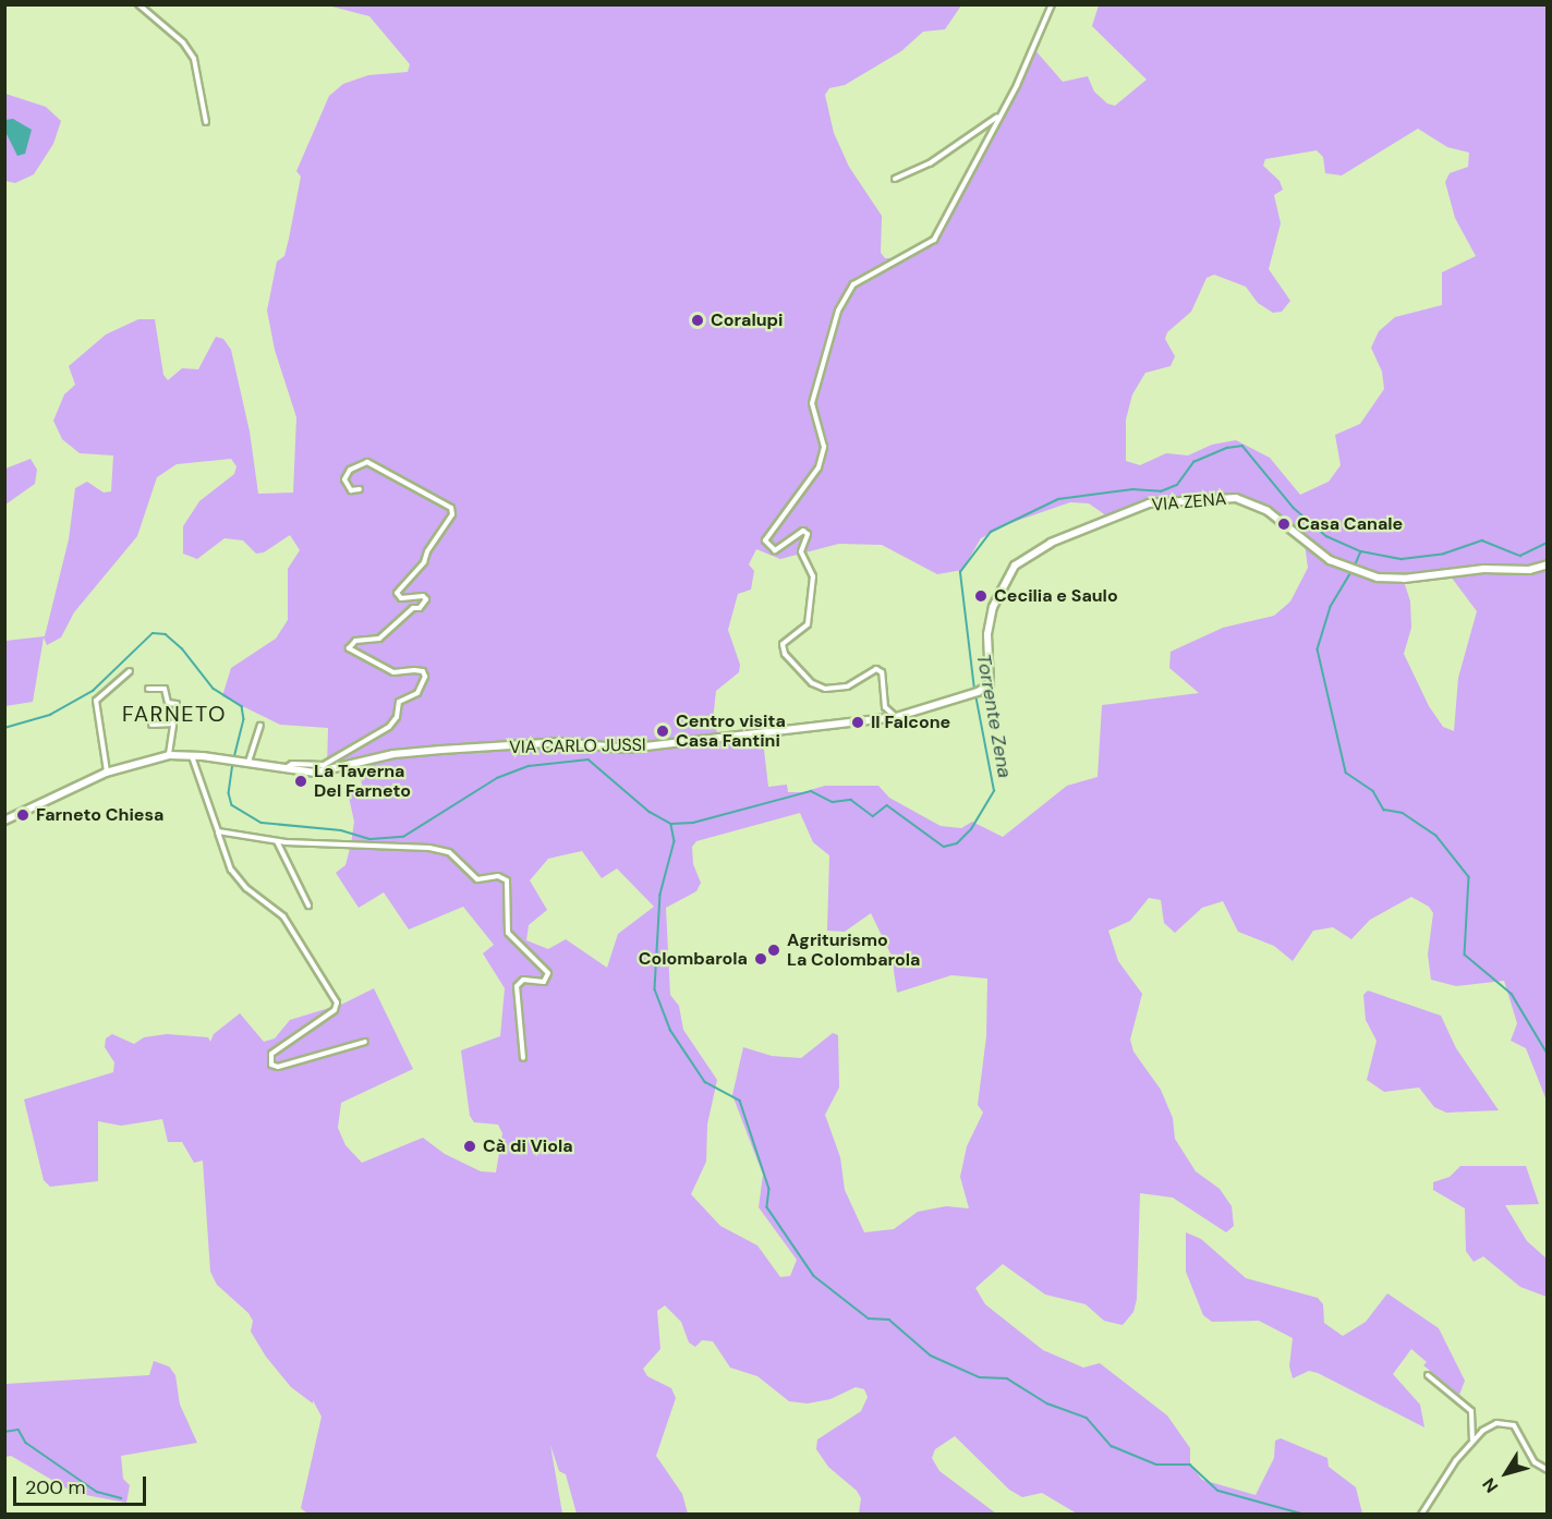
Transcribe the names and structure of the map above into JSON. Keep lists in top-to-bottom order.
{
  "streets": {
    "street": ["VIA ZENA", "VIA CARLO JUSSI"]
  },
  "crossings": [
    ["VIA ZENA", "VIA CARLO JUSSI"]
  ],
  "districts": ["FARNETO"],
  "water": ["Torrente Zena"],
  "places": [
    "Coralupi",
    "Casa Canale",
    "Cecilia e Saulo",
    "Il Falcone",
    "Centro visita Casa Fantini",
    "La Taverna Del Farneto",
    "Farneto Chiesa",
    "Agriturismo La Colombarola",
    "Colombarola",
    "Cà di Viola"
  ],
  "scale_bar": "200 m",
  "north": "bottom left"
}
